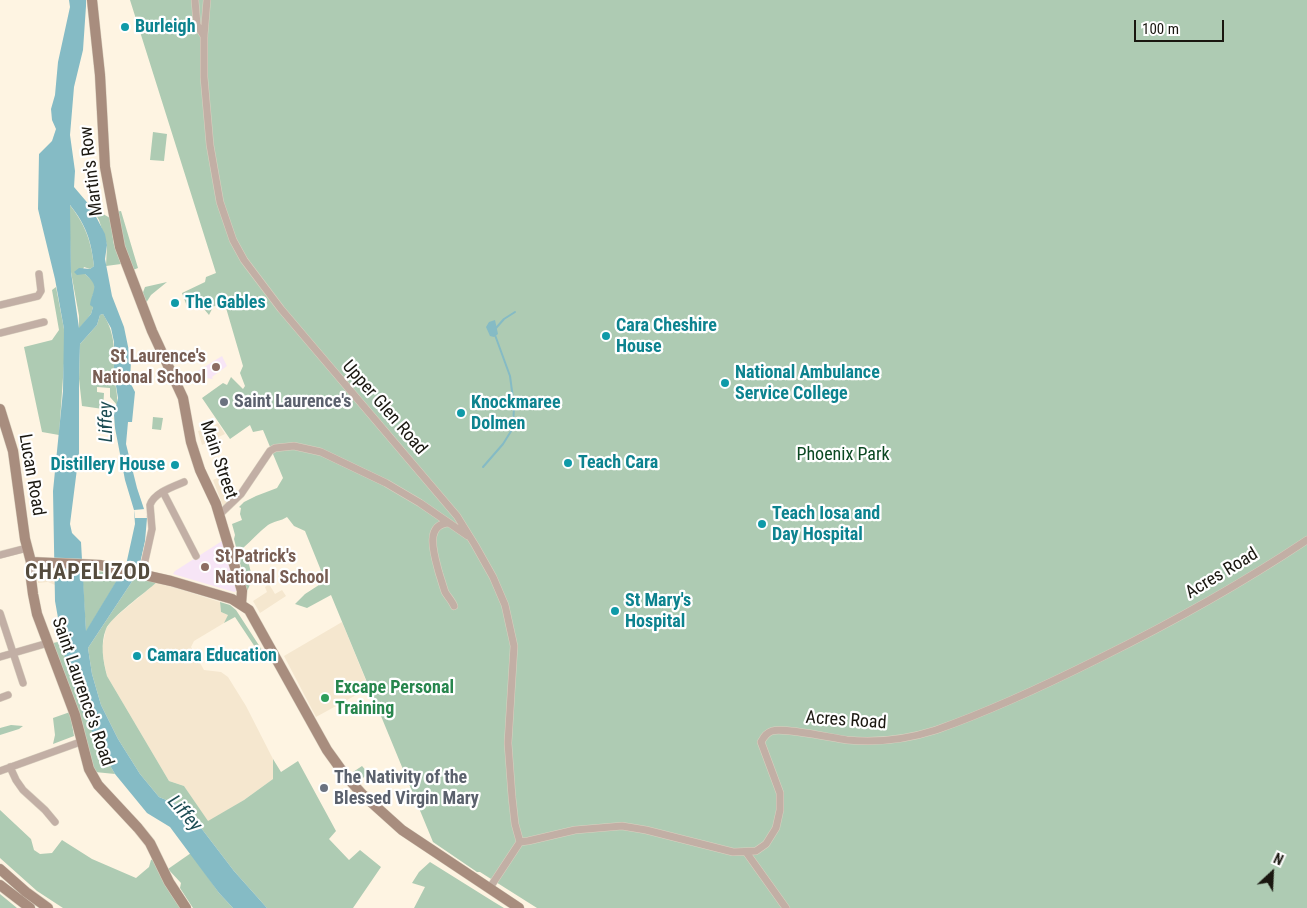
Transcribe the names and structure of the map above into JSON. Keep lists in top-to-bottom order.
{
  "streets": {
    "street": [
      "Martin's Row",
      "Upper Glen Road",
      "Main Street",
      "Lucan Road",
      "Acres Road",
      "Saint Laurence's Road"
    ]
  },
  "crossings": [
    ["Martin's Row", "Main Street"],
    ["Lucan Road", "Saint Laurence's Road"]
  ],
  "districts": ["CHAPELIZOD"],
  "water": ["Liffey"],
  "parks": ["Phoenix Park"],
  "places": [
    "Burleigh",
    "The Gables",
    "Cara Cheshire House",
    "St Laurence's National School",
    "National Ambulance Service College",
    "Saint Laurence's",
    "Knockmaree Dolmen",
    "Teach Cara",
    "Distillery House",
    "Teach Iosa and Day Hospital",
    "St Patrick's National School",
    "St Mary's Hospital",
    "Camara Education",
    "Excape Personal Training",
    "The Nativity of the Blessed Virgin Mary"
  ],
  "scale_bar": "100 m",
  "north": "top right"
}
